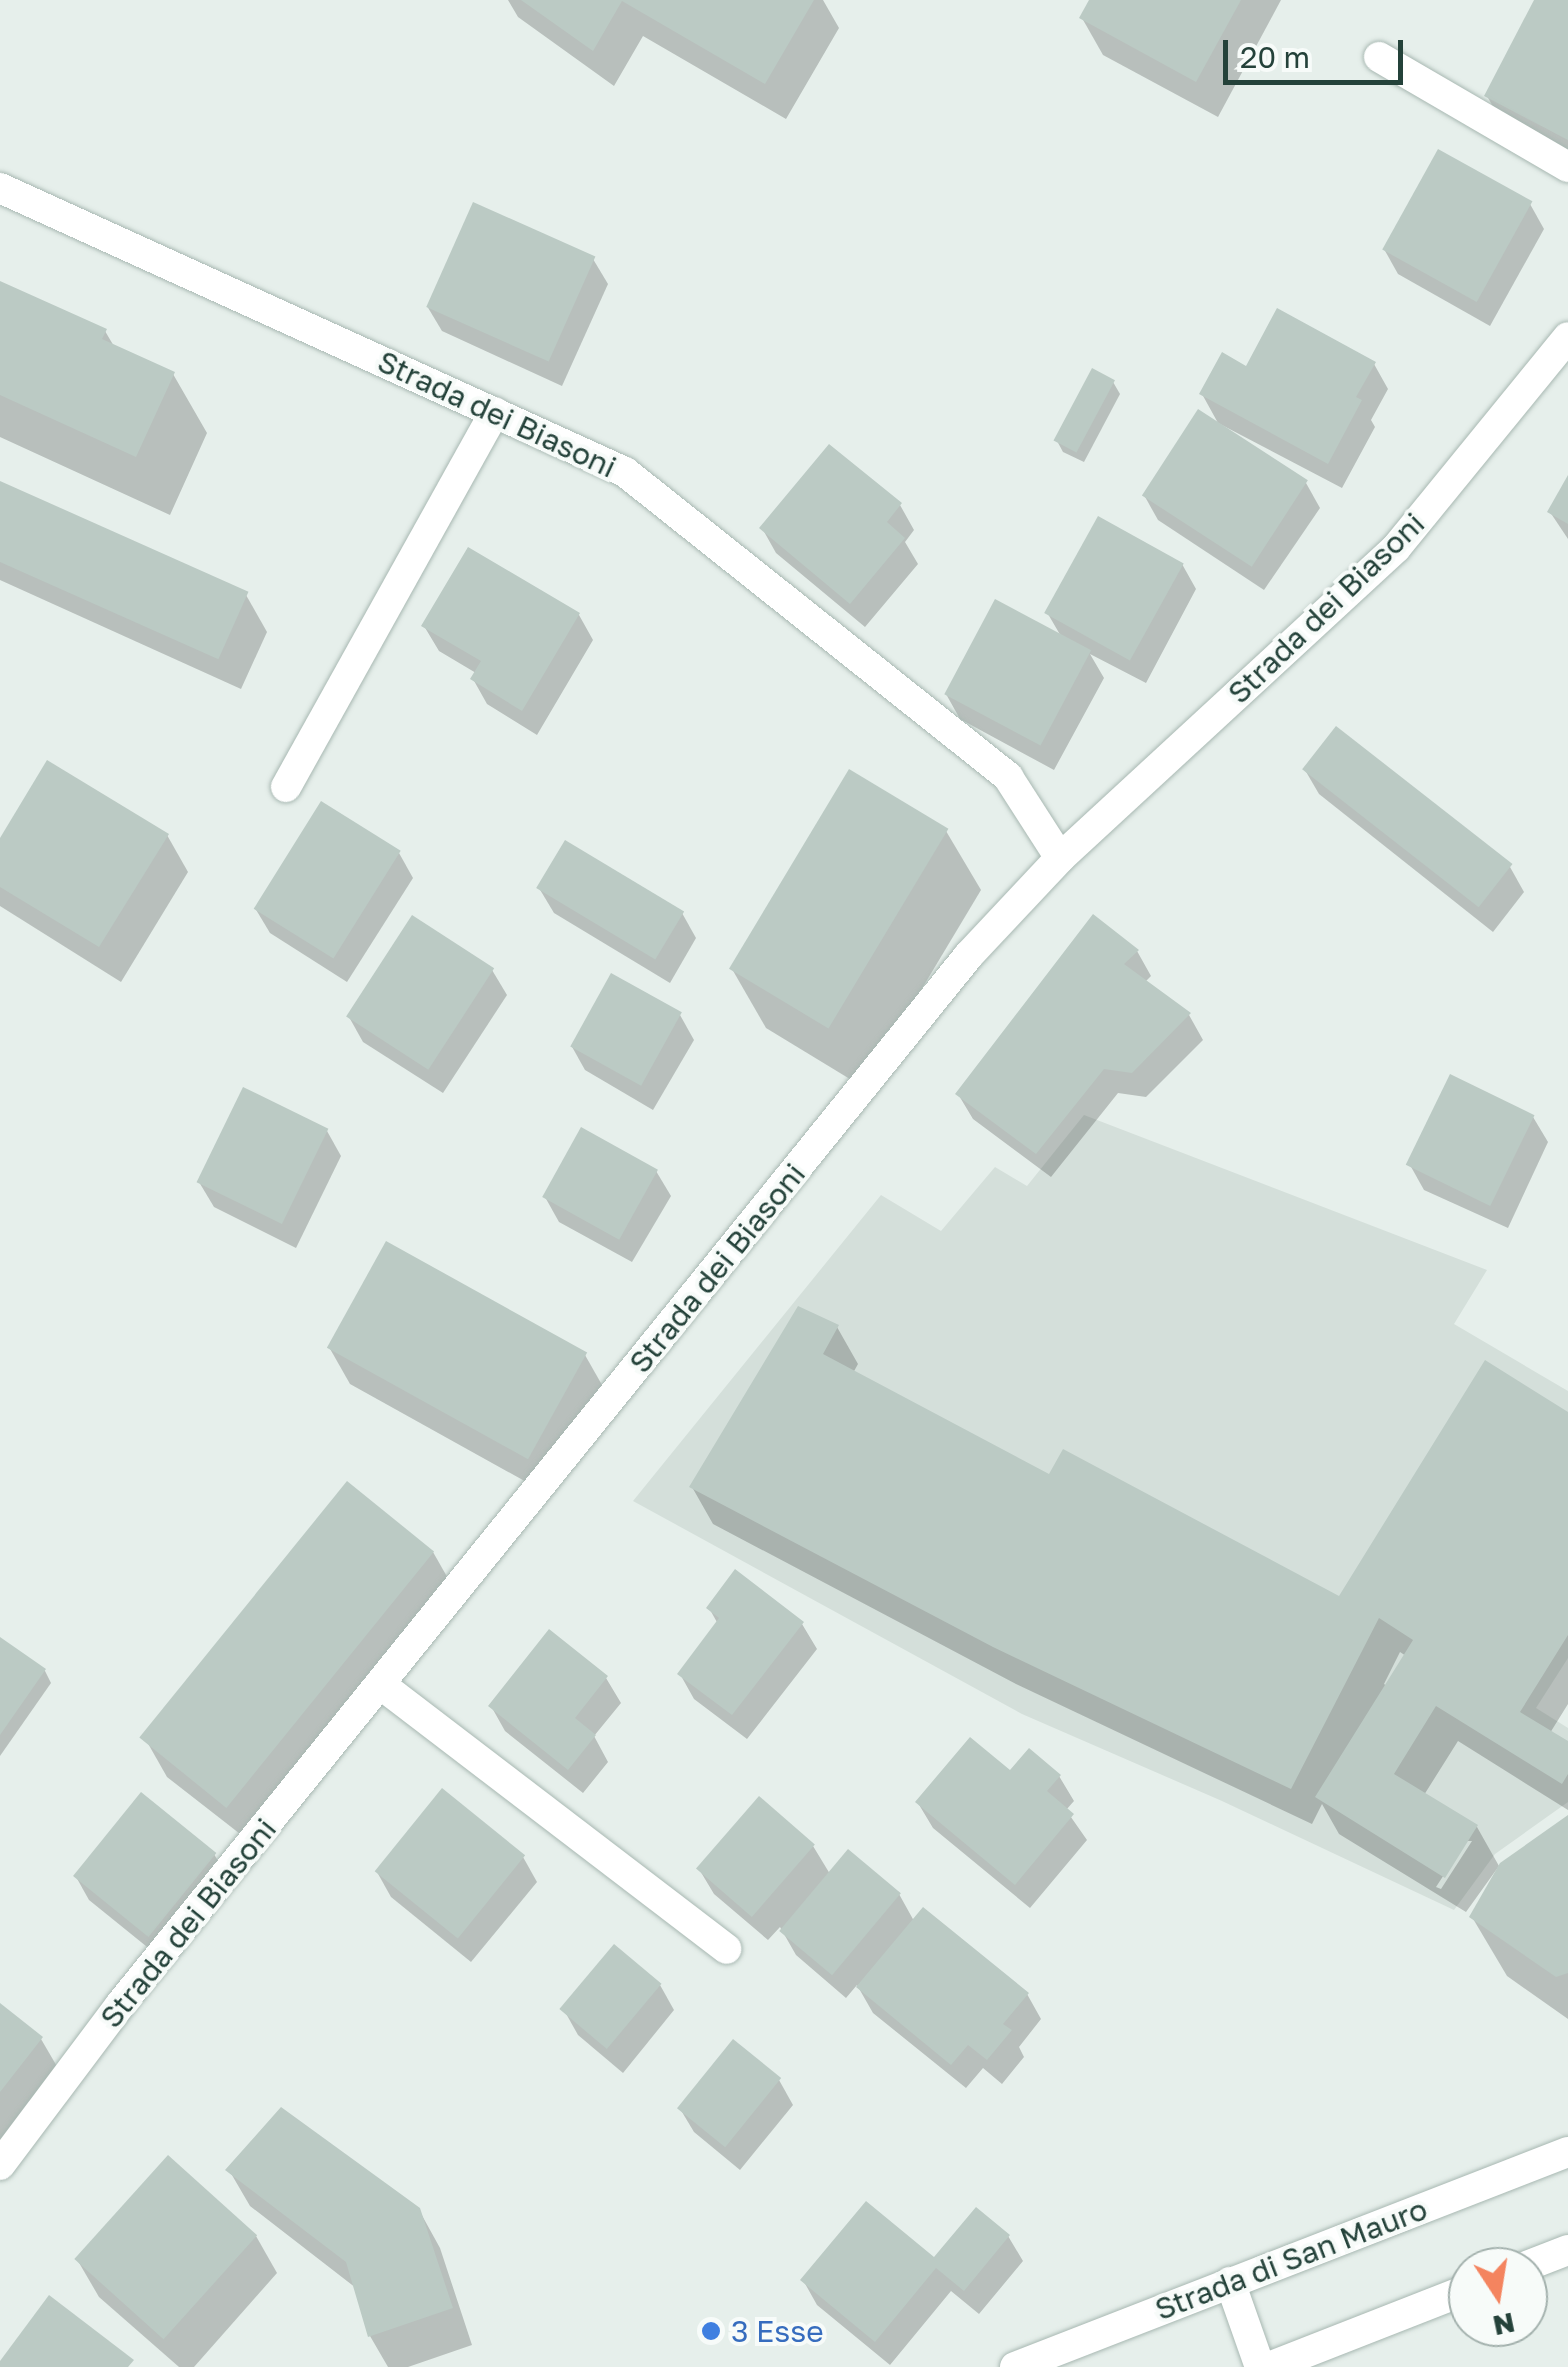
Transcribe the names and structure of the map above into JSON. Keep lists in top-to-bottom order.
{
  "streets": {
    "street": ["Strada dei Biasoni", "Strada di San Mauro"]
  },
  "places": ["3 Esse"],
  "scale_bar": "20 m",
  "north": "bottom"
}
